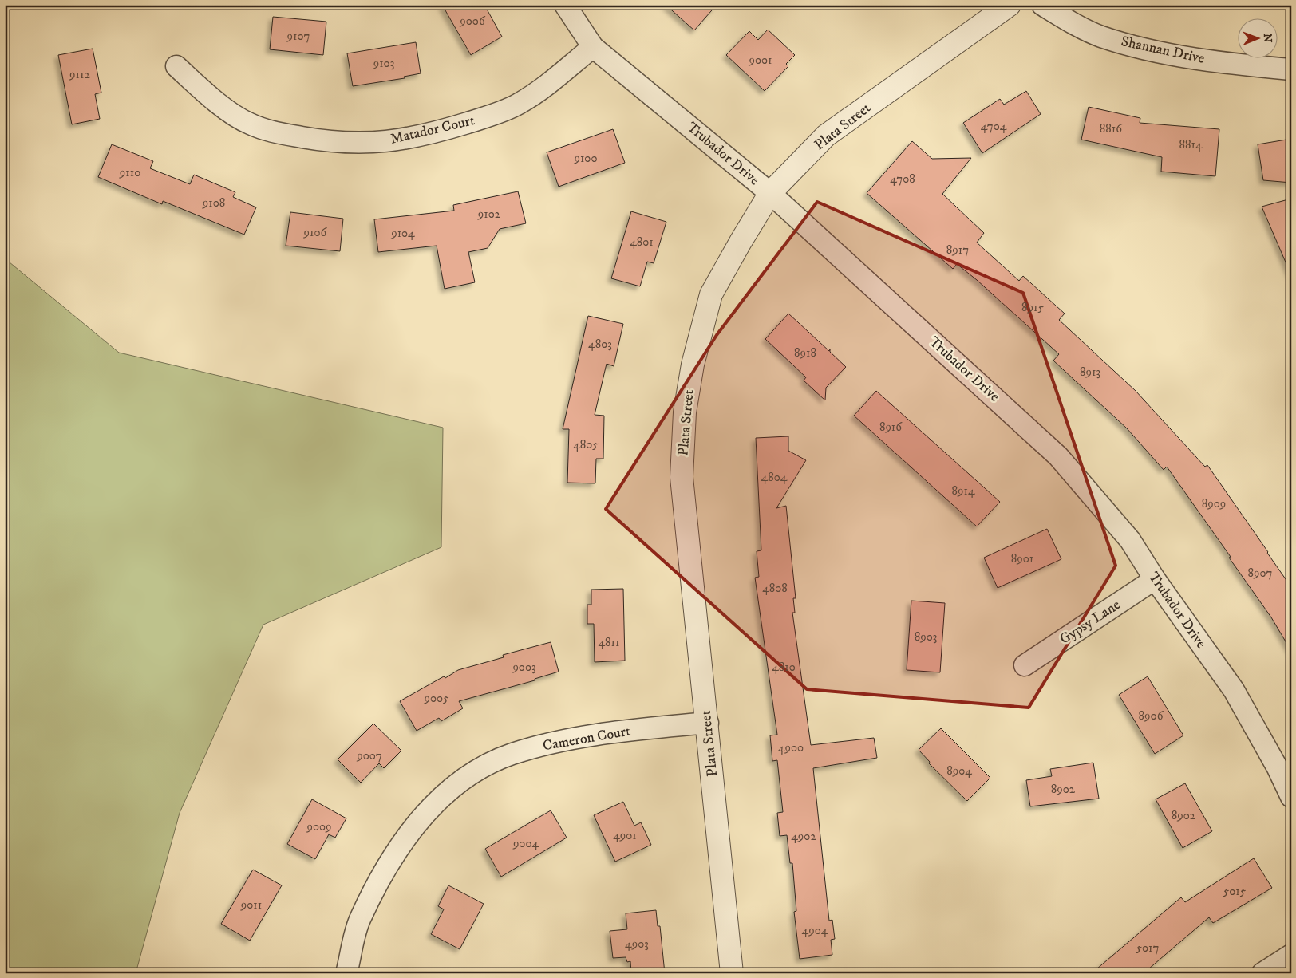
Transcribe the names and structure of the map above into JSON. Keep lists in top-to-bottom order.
{
  "streets": {
    "street": [
      "Shannan Drive",
      "Plata Street",
      "Matador Court",
      "Trubador Drive",
      "Gypsy Lane",
      "Cameron Court"
    ]
  },
  "crossings": [
    ["Plata Street", "Trubador Drive"],
    ["Plata Street", "Cameron Court"],
    ["Matador Court", "Trubador Drive"],
    ["Trubador Drive", "Gypsy Lane"]
  ],
  "house_numbers": [
    "9006",
    "9107",
    "9001",
    "9103",
    "9112",
    "4704",
    "8816",
    "8814",
    "9100",
    "9110",
    "4708",
    "9108",
    "9102",
    "9106",
    "9104",
    "4801",
    "8917",
    "8915",
    "4803",
    "8918",
    "8913",
    "8916",
    "4805",
    "4804",
    "8914",
    "8909",
    "8901",
    "8907",
    "4808",
    "8903",
    "4811",
    "9003",
    "4810",
    "9005",
    "8906",
    "4900",
    "9007",
    "8904",
    "8902",
    "8902",
    "9009",
    "4901",
    "4902",
    "9004",
    "5015",
    "9011",
    "4904",
    "4903",
    "5017"
  ],
  "north": "right"
}
